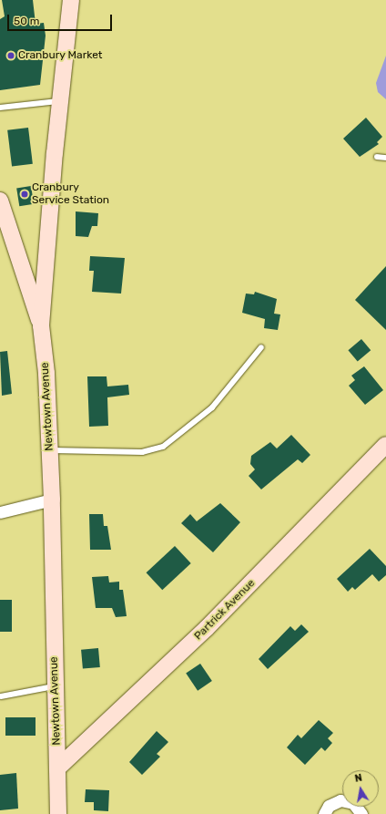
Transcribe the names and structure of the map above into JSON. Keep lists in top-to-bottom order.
{
  "streets": {
    "street": ["Newtown Avenue", "Partrick Avenue"]
  },
  "crossings": [
    ["Newtown Avenue", "Partrick Avenue"]
  ],
  "places": ["Cranbury Market", "Cranbury Service Station"],
  "scale_bar": "50 m",
  "north": "top"
}
